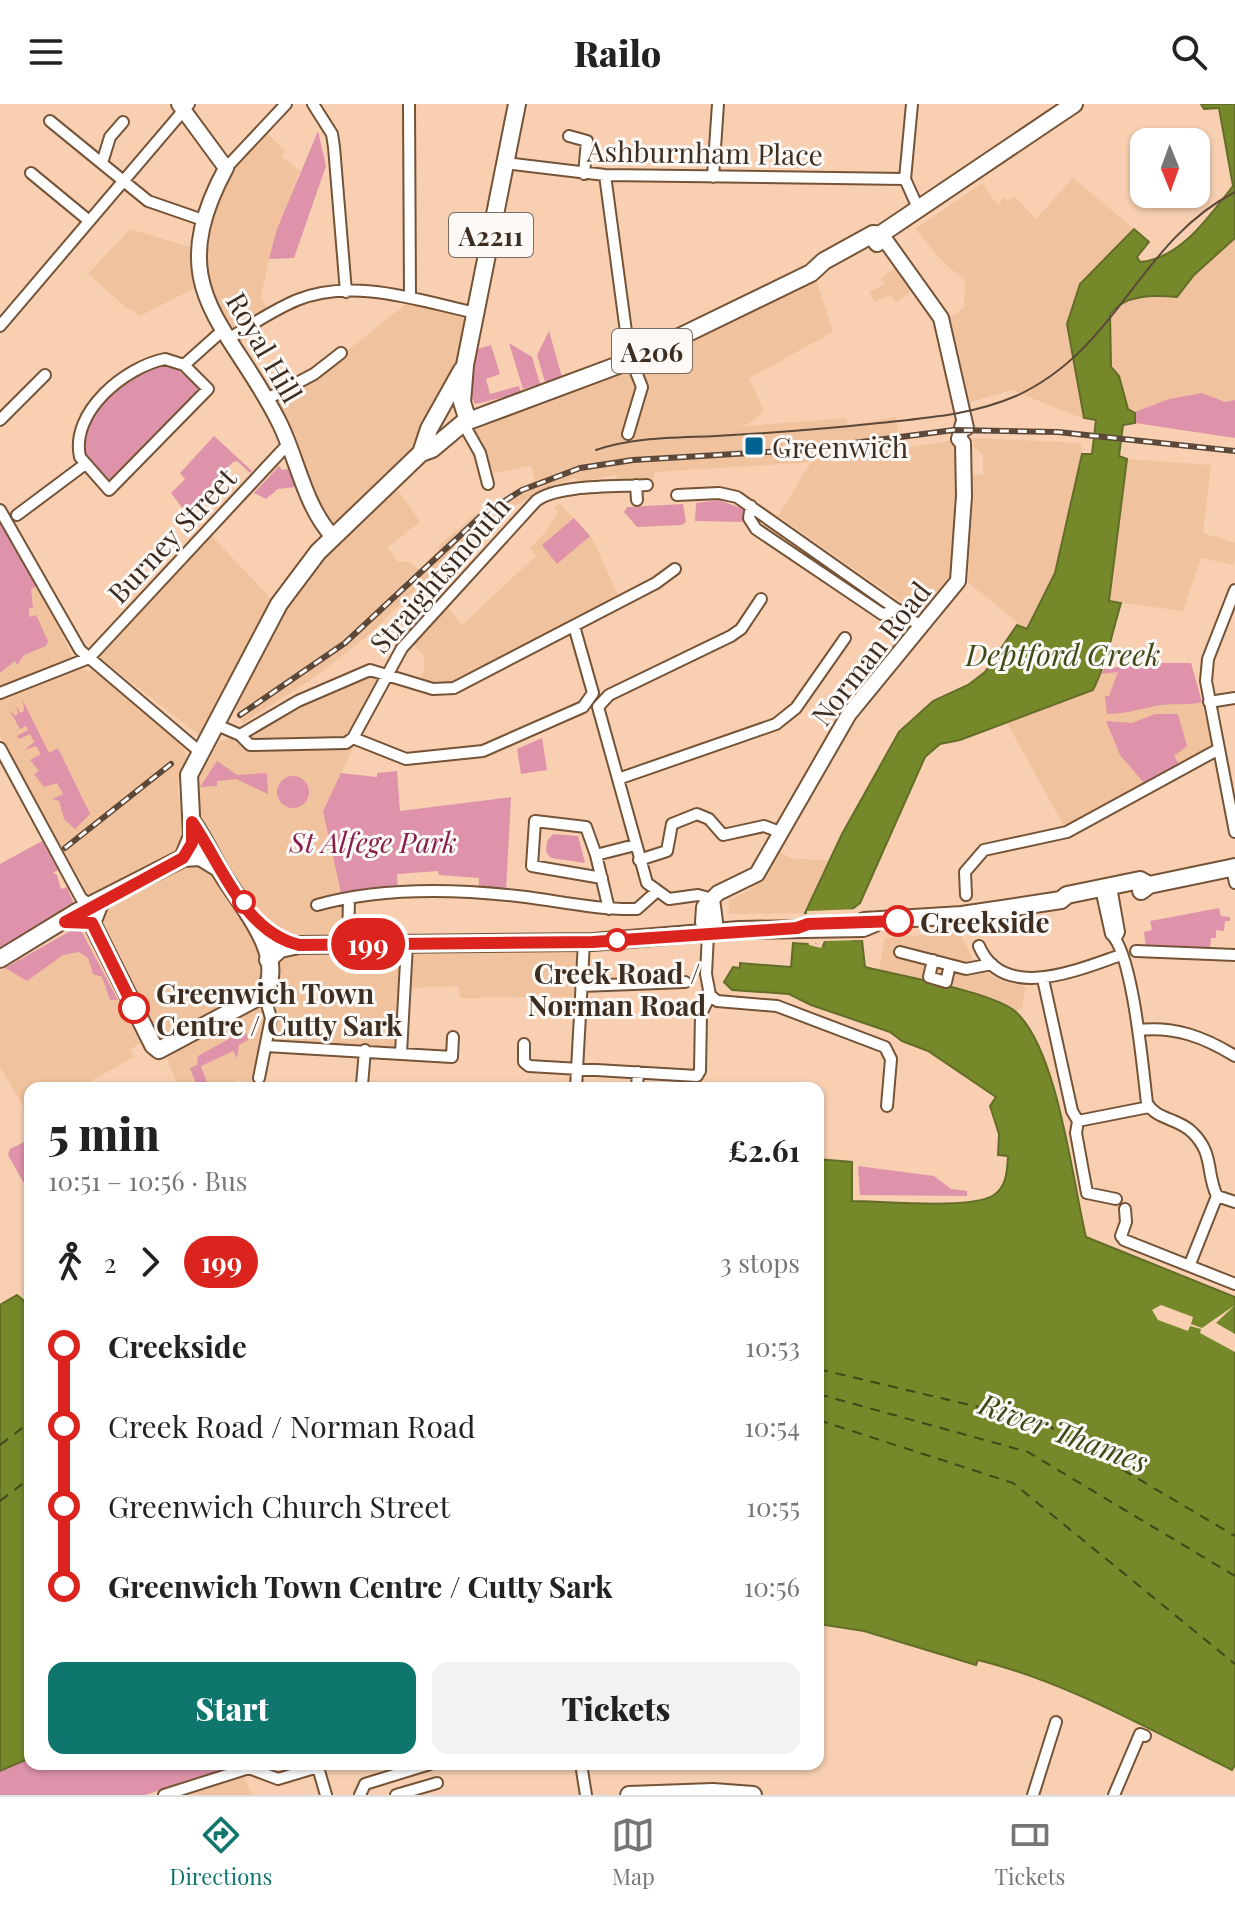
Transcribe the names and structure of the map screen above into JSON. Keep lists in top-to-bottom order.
{
  "streets": {
    "main road": [
      "A2211",
      "Royal Hill",
      "A206",
      "Norman Road"
    ],
    "street": ["Ashburnham Place", "Burney Street", "Straightsmouth"]
  },
  "crossings": [
    ["Ashburnham Place", "A2211"],
    ["A2211", "A206"],
    ["Royal Hill", "A206"],
    ["Royal Hill", "Burney Street"],
    ["A206", "Norman Road"]
  ],
  "water": ["Deptford Creek", "River Thames"],
  "parks": ["St Alfege Park"],
  "places": {
    "transit": ["Greenwich"],
    "other": ["Creekside", "Creek Road / Norman Road", "Greenwich Town Centre / Cutty Sark"]
  },
  "lines": ["bus line 199"],
  "north": "bottom",
  "page": {
    "header": "Railo",
    "on_map": "199",
    "heading": ["5 min", "10:51 – 10:56 · Bus", "£2.61"],
    "legs": ["2", "199", "3 stops"],
    "list": [
      {
        "name": "Creekside",
        "value": "10:53"
      },
      {
        "name": "Creek Road / Norman Road",
        "value": "10:54"
      },
      {
        "name": "Greenwich Church Street",
        "value": "10:55"
      },
      {
        "name": "Greenwich Town Centre / Cutty Sark",
        "value": "10:56"
      }
    ],
    "buttons": ["Start", "Tickets"],
    "tabs": ["Directions", "Map", "Tickets"]
  }
}
